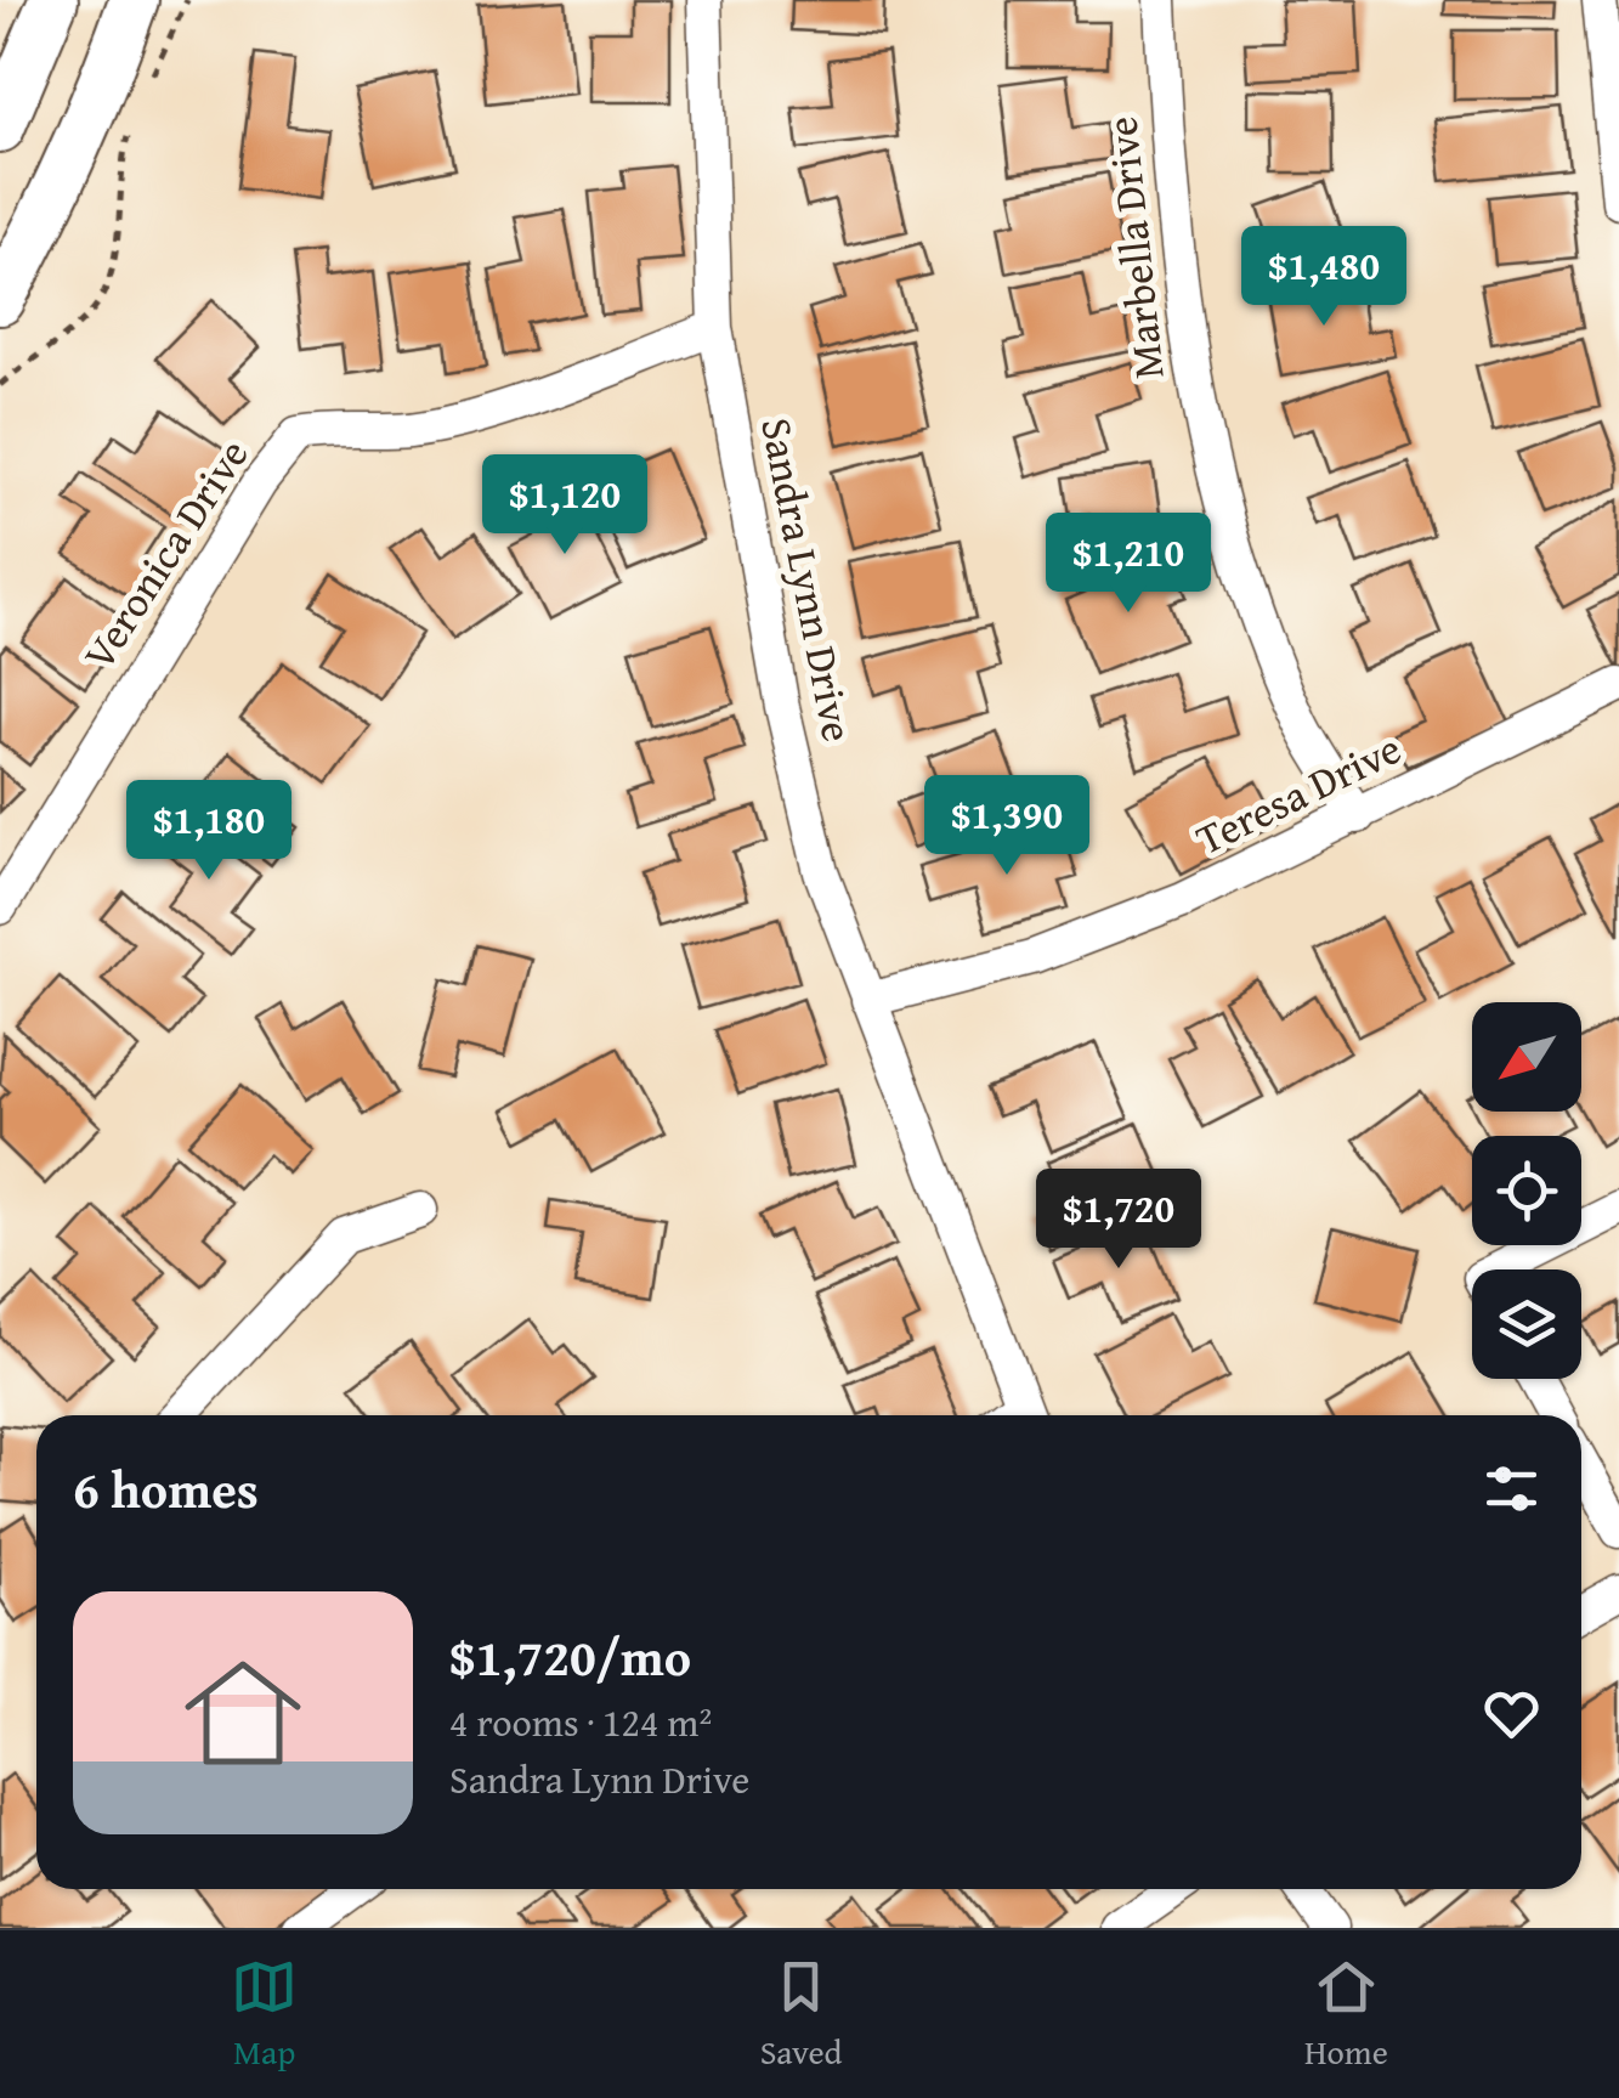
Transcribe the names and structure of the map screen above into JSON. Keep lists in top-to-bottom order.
{
  "streets": {
    "street": [
      "Marbella Drive",
      "Veronica Drive",
      "Sandra Lynn Drive",
      "Teresa Drive"
    ]
  },
  "crossings": [
    ["Marbella Drive", "Teresa Drive"],
    ["Veronica Drive", "Sandra Lynn Drive"],
    ["Sandra Lynn Drive", "Teresa Drive"]
  ],
  "north": "bottom left",
  "page": {
    "price": [
      "$1,480",
      "$1,120",
      "$1,210",
      "$1,390",
      "$1,180",
      "$1,720"
    ],
    "heading": "6 homes",
    "list": [
      {
        "name": "$1,720/mo",
        "note": "4 rooms · 124 m² · Sandra Lynn Drive"
      }
    ],
    "tabs": ["Map", "Saved", "Home"]
  }
}
